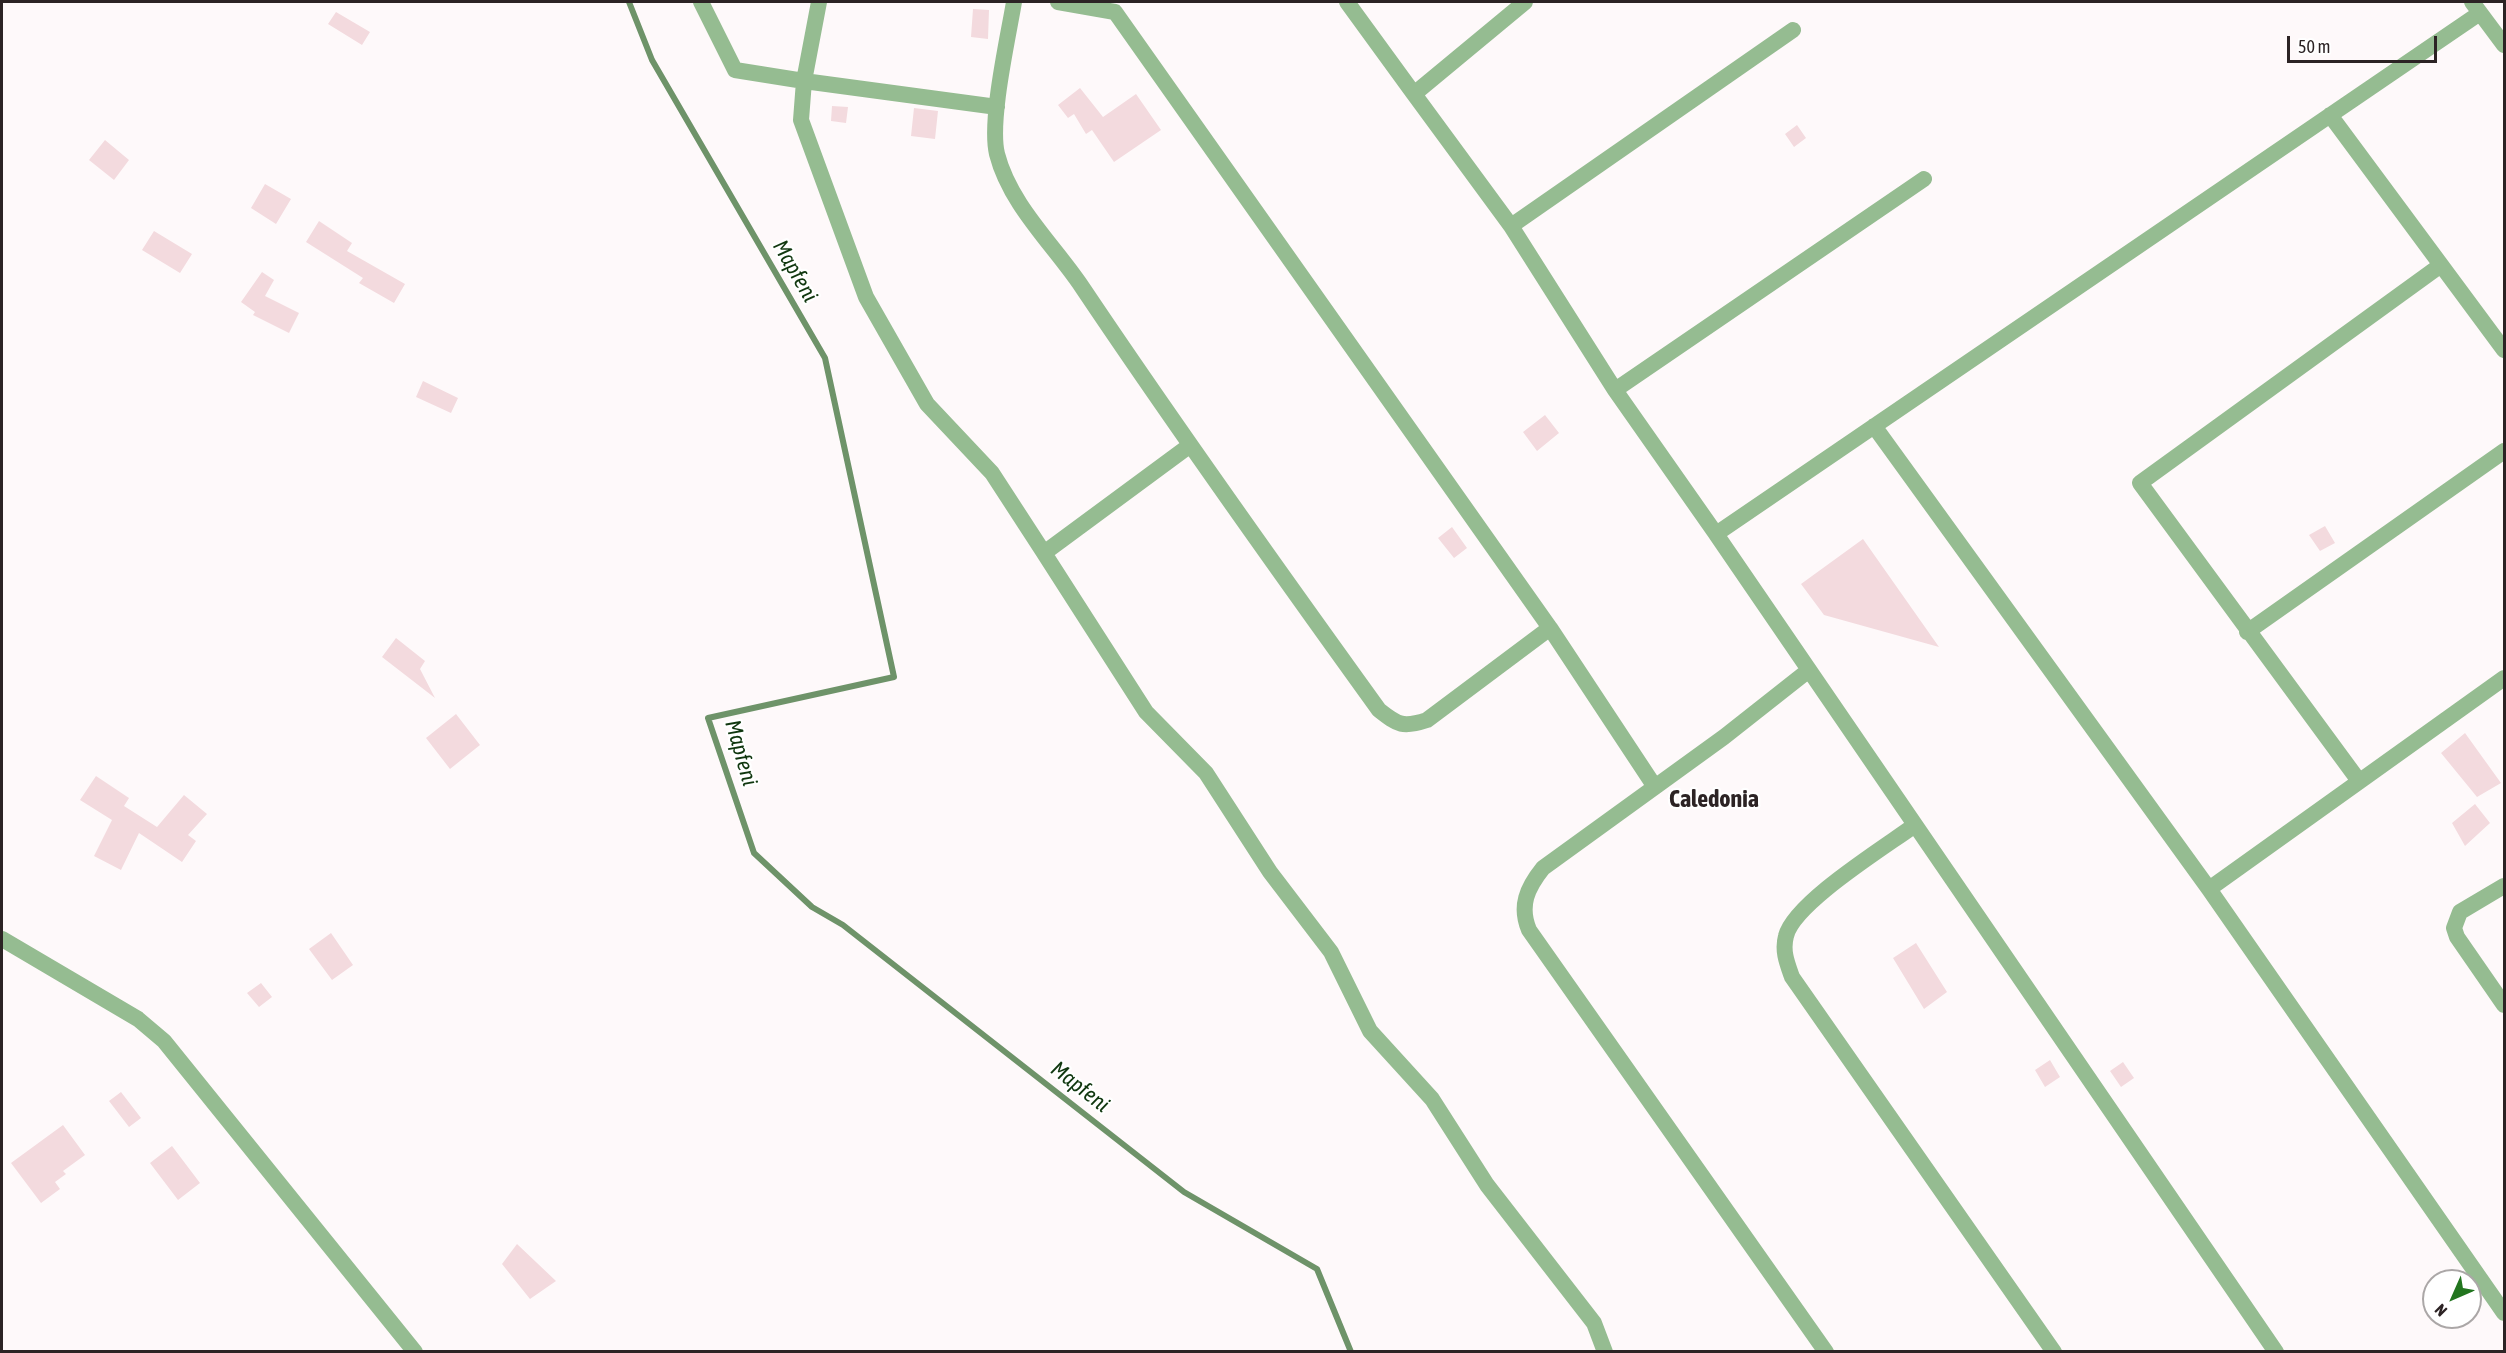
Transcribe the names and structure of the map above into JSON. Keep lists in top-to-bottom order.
{
  "districts": ["Caledonia"],
  "water": ["Mapfeni"],
  "scale_bar": "50 m",
  "north": "bottom left"
}
